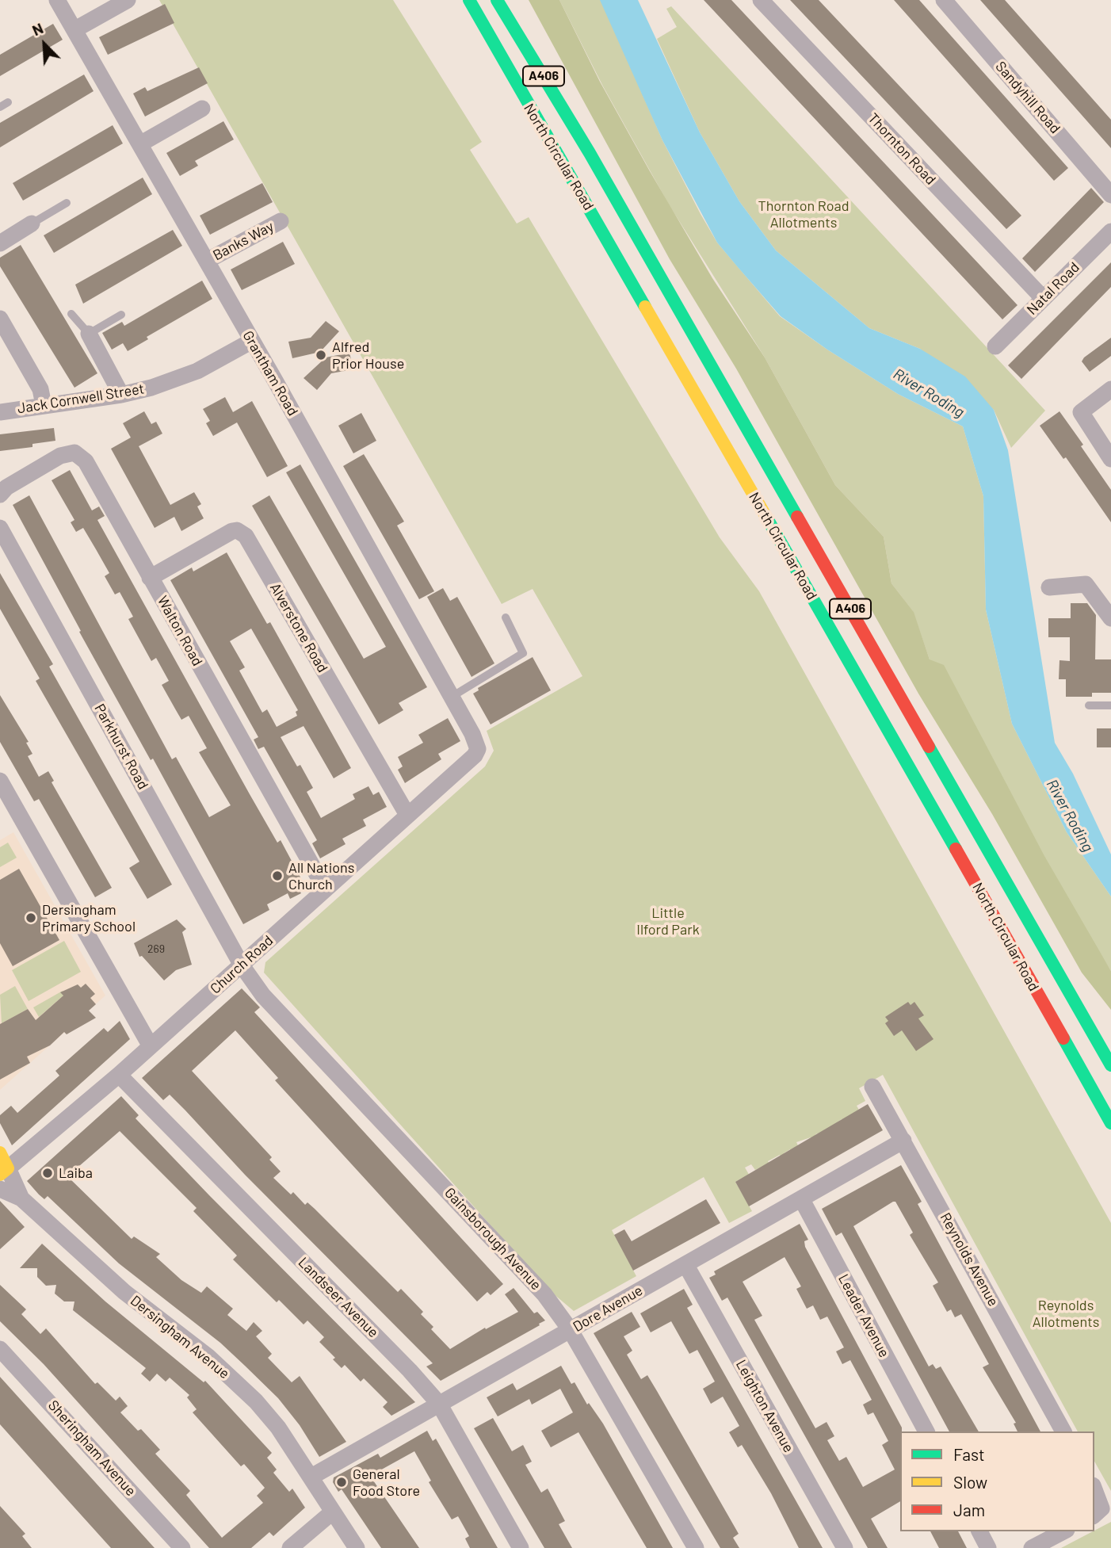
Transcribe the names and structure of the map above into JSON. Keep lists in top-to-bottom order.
{
  "streets": {
    "main road": ["A406", "North Circular Road", "Dersingham Avenue"],
    "street": [
      "Sandyhill Road",
      "Thornton Road",
      "Banks Way",
      "Natal Road",
      "Grantham Road",
      "Jack Cornwell Street",
      "Alverstone Road",
      "Walton Road",
      "Parkhurst Road",
      "Church Road",
      "Gainsborough Avenue",
      "Reynolds Avenue",
      "Landseer Avenue",
      "Dore Avenue",
      "Leader Avenue",
      "Leighton Avenue",
      "Sheringham Avenue"
    ]
  },
  "crossings": [
    ["A406", "North Circular Road"],
    ["Thornton Road", "Natal Road"],
    ["Banks Way", "Grantham Road"],
    ["Grantham Road", "Jack Cornwell Street"],
    ["Grantham Road", "Church Road"],
    ["Alverstone Road", "Walton Road"],
    ["Alverstone Road", "Church Road"],
    ["Walton Road", "Church Road"],
    ["Parkhurst Road", "Church Road"],
    ["Parkhurst Road", "Gainsborough Avenue"],
    ["Church Road", "Gainsborough Avenue"],
    ["Church Road", "Landseer Avenue"],
    ["Church Road", "Dersingham Avenue"],
    ["Gainsborough Avenue", "Dore Avenue"],
    ["Reynolds Avenue", "Dore Avenue"],
    ["Landseer Avenue", "Dore Avenue"],
    ["Dore Avenue", "Leader Avenue"],
    ["Dore Avenue", "Dersingham Avenue"],
    ["Dore Avenue", "Leighton Avenue"]
  ],
  "water": ["River Roding"],
  "parks": ["Thornton Road Allotments", "Little Ilford Park", "Reynolds Allotments"],
  "places": [
    "Alfred Prior House",
    "All Nations Church",
    "Dersingham Primary School",
    "Laiba",
    "General Food Store"
  ],
  "house_numbers": ["269"],
  "legend": ["Fast", "Slow", "Jam"],
  "north": "top left"
}
